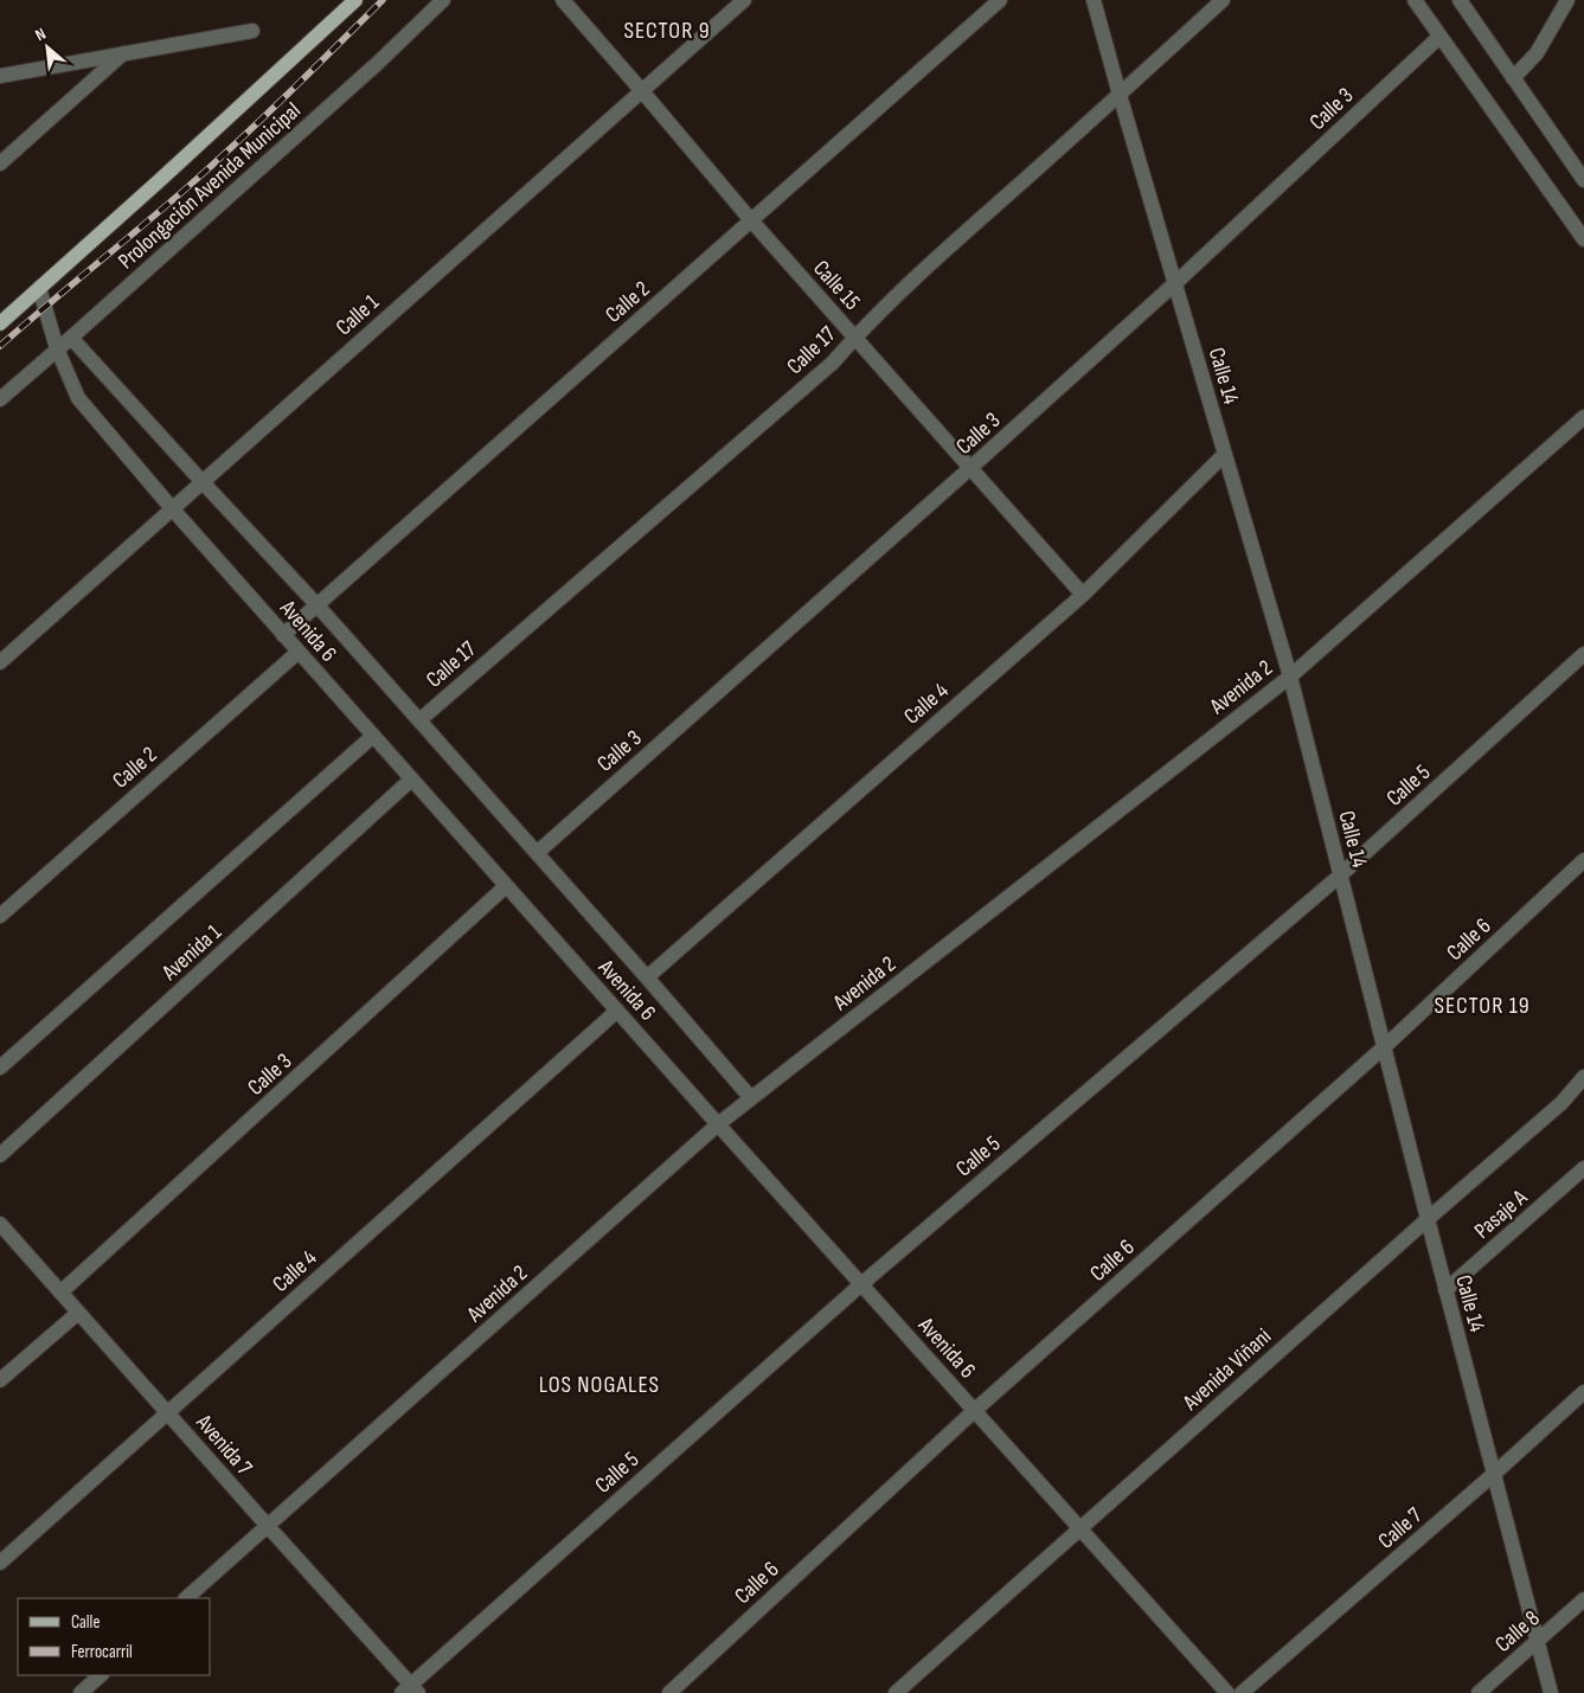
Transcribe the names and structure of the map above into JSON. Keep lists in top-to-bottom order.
{
  "streets": {
    "main road": ["Prolongación Avenida Municipal"],
    "street": [
      "Calle 3",
      "Calle 15",
      "Calle 2",
      "Calle 1",
      "Calle 17",
      "Calle 14",
      "Avenida 6",
      "Avenida 2",
      "Calle 4",
      "Calle 5",
      "Calle 6",
      "Avenida 1",
      "Pasaje A",
      "Avenida Viñani",
      "Avenida 7",
      "Calle 7",
      "Calle 8"
    ]
  },
  "crossings": [
    ["Calle 3", "Calle 15"],
    ["Calle 3", "Calle 14"],
    ["Calle 3", "Avenida 6"],
    ["Calle 3", "Avenida 7"],
    ["Prolongación Avenida Municipal", "Avenida 6"],
    ["Calle 15", "Calle 2"],
    ["Calle 15", "Calle 1"],
    ["Calle 15", "Calle 17"],
    ["Calle 15", "Calle 4"],
    ["Calle 2", "Avenida 6"],
    ["Calle 1", "Avenida 6"],
    ["Calle 17", "Calle 14"],
    ["Calle 17", "Avenida 6"],
    ["Calle 14", "Avenida 2"],
    ["Calle 14", "Calle 4"],
    ["Calle 14", "Calle 5"],
    ["Calle 14", "Calle 6"],
    ["Calle 14", "Pasaje A"],
    ["Calle 14", "Avenida Viñani"],
    ["Calle 14", "Calle 7"],
    ["Calle 14", "Calle 8"],
    ["Avenida 6", "Avenida 2"],
    ["Avenida 6", "Calle 4"],
    ["Avenida 6", "Calle 5"],
    ["Avenida 6", "Calle 6"],
    ["Avenida 6", "Avenida 1"],
    ["Avenida 6", "Avenida Viñani"],
    ["Avenida 2", "Avenida 7"],
    ["Calle 4", "Avenida 7"],
    ["Calle 5", "Avenida 7"]
  ],
  "districts": ["SECTOR 9", "SECTOR 19", "LOS NOGALES"],
  "legend": ["Calle", "Ferrocarril"],
  "north": "top left"
}
